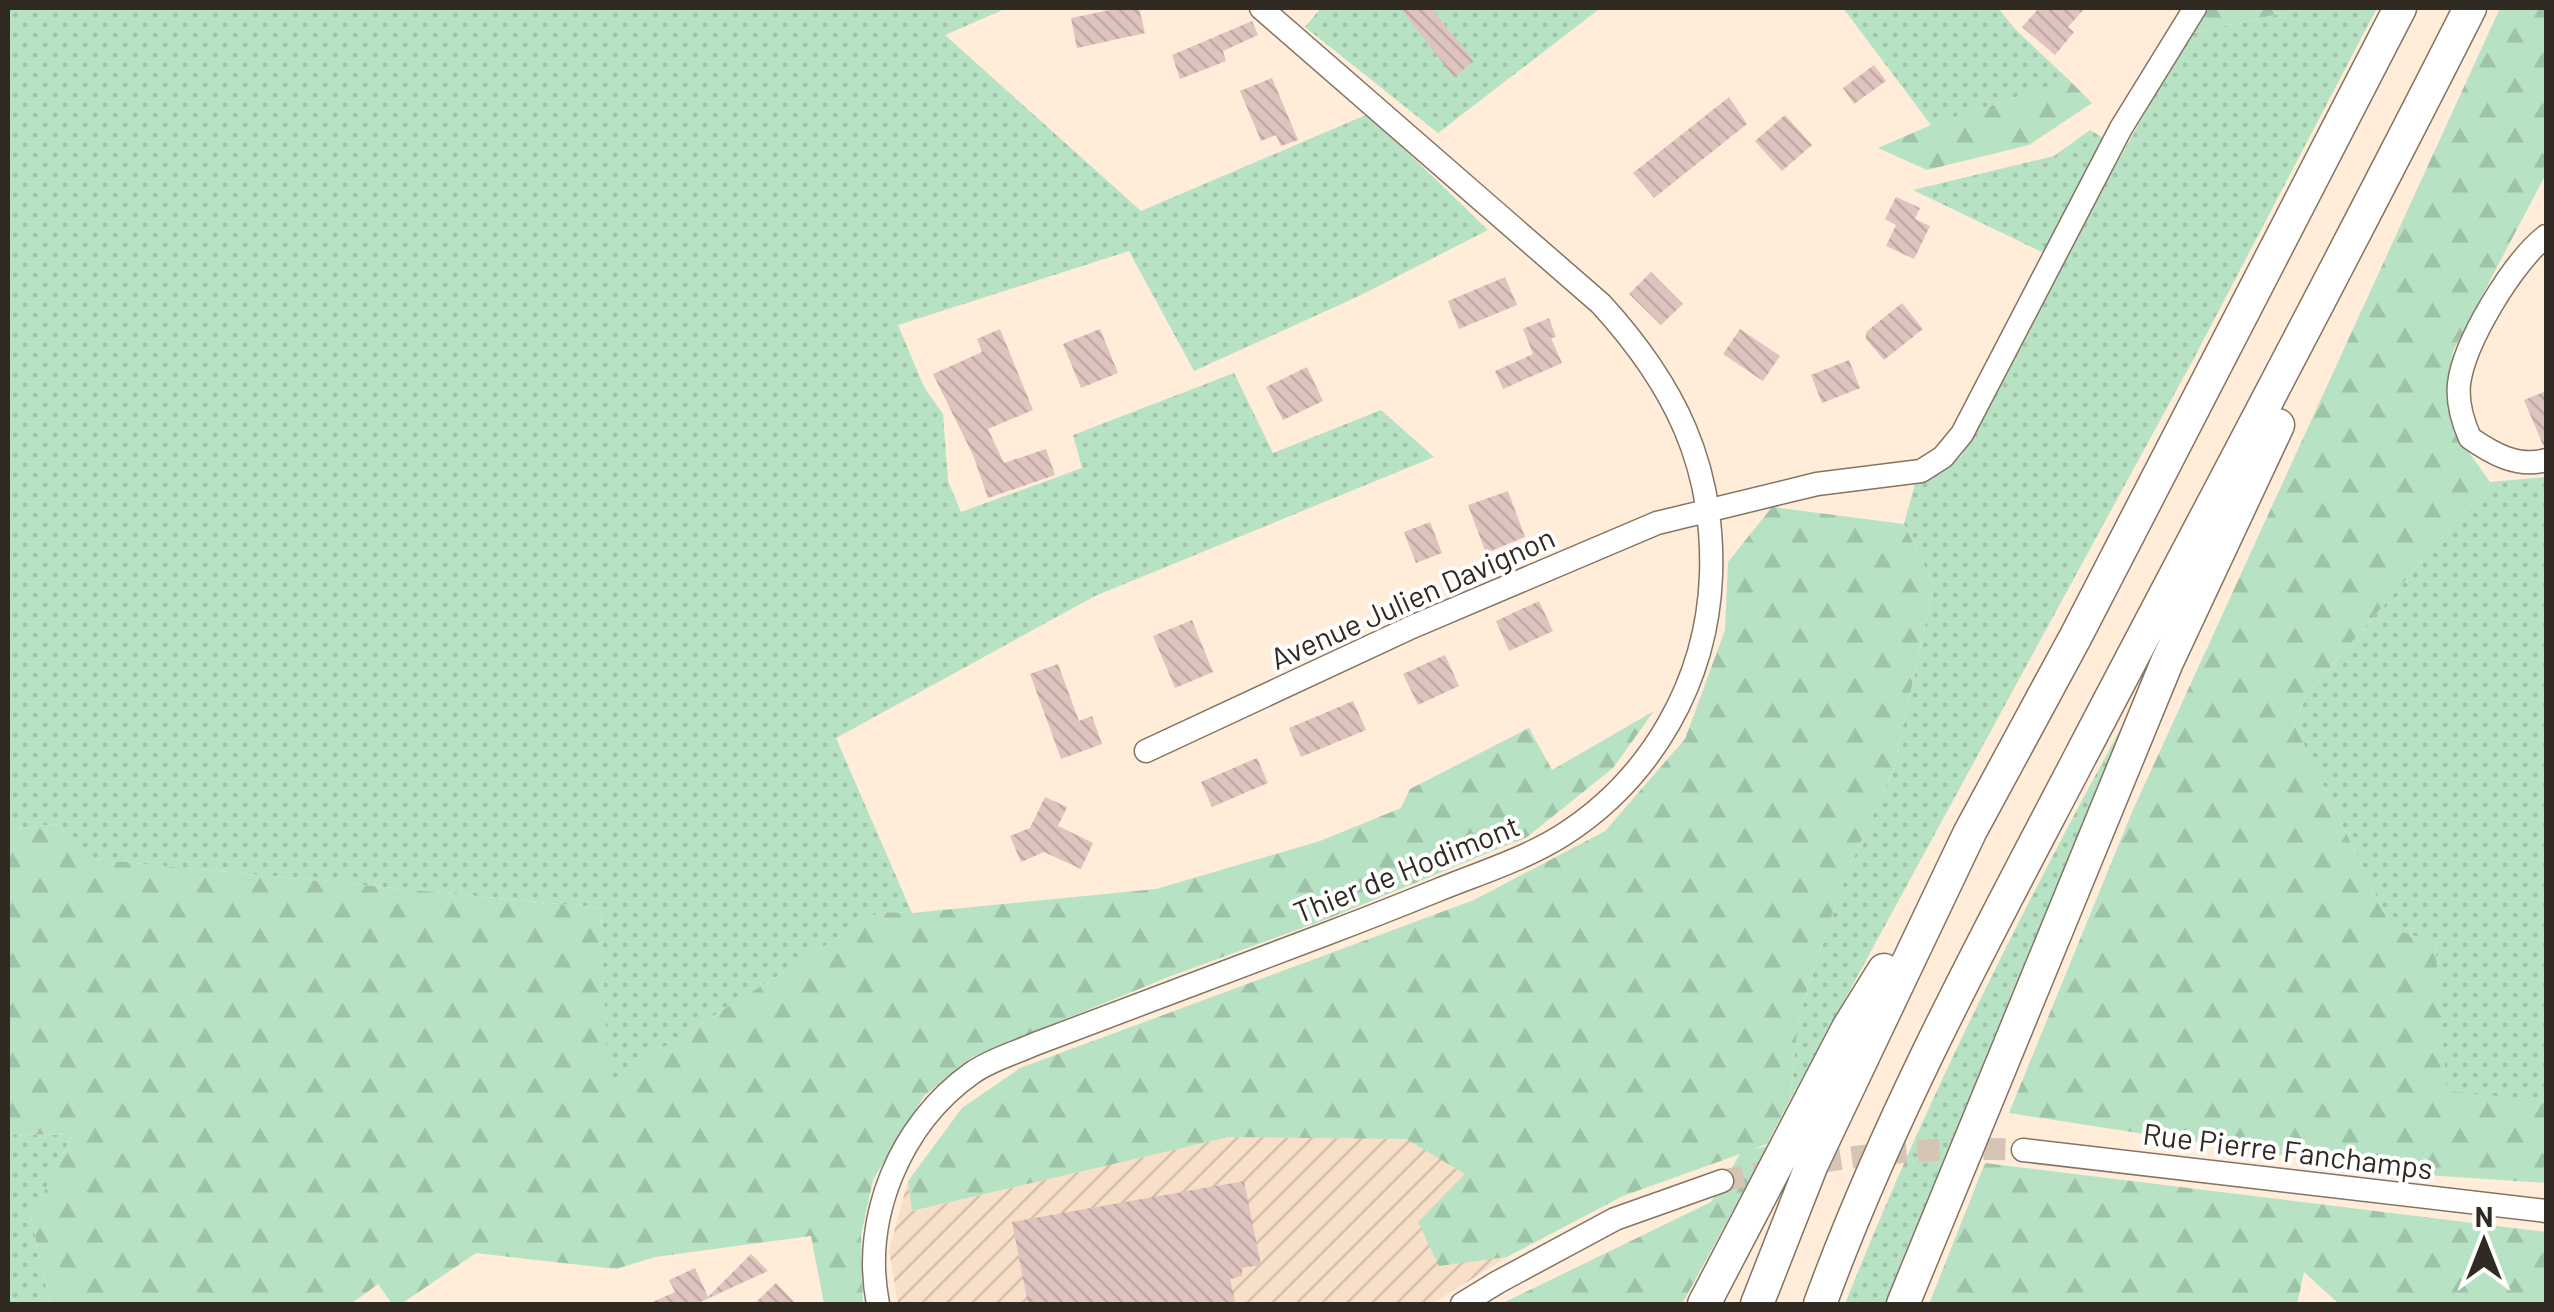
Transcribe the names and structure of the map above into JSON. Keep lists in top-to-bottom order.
{
  "streets": {
    "street": ["Avenue Julien Davignon", "Thier de Hodimont", "Rue Pierre Fanchamps"]
  },
  "crossings": [
    ["Avenue Julien Davignon", "Thier de Hodimont"]
  ],
  "north": "top"
}
